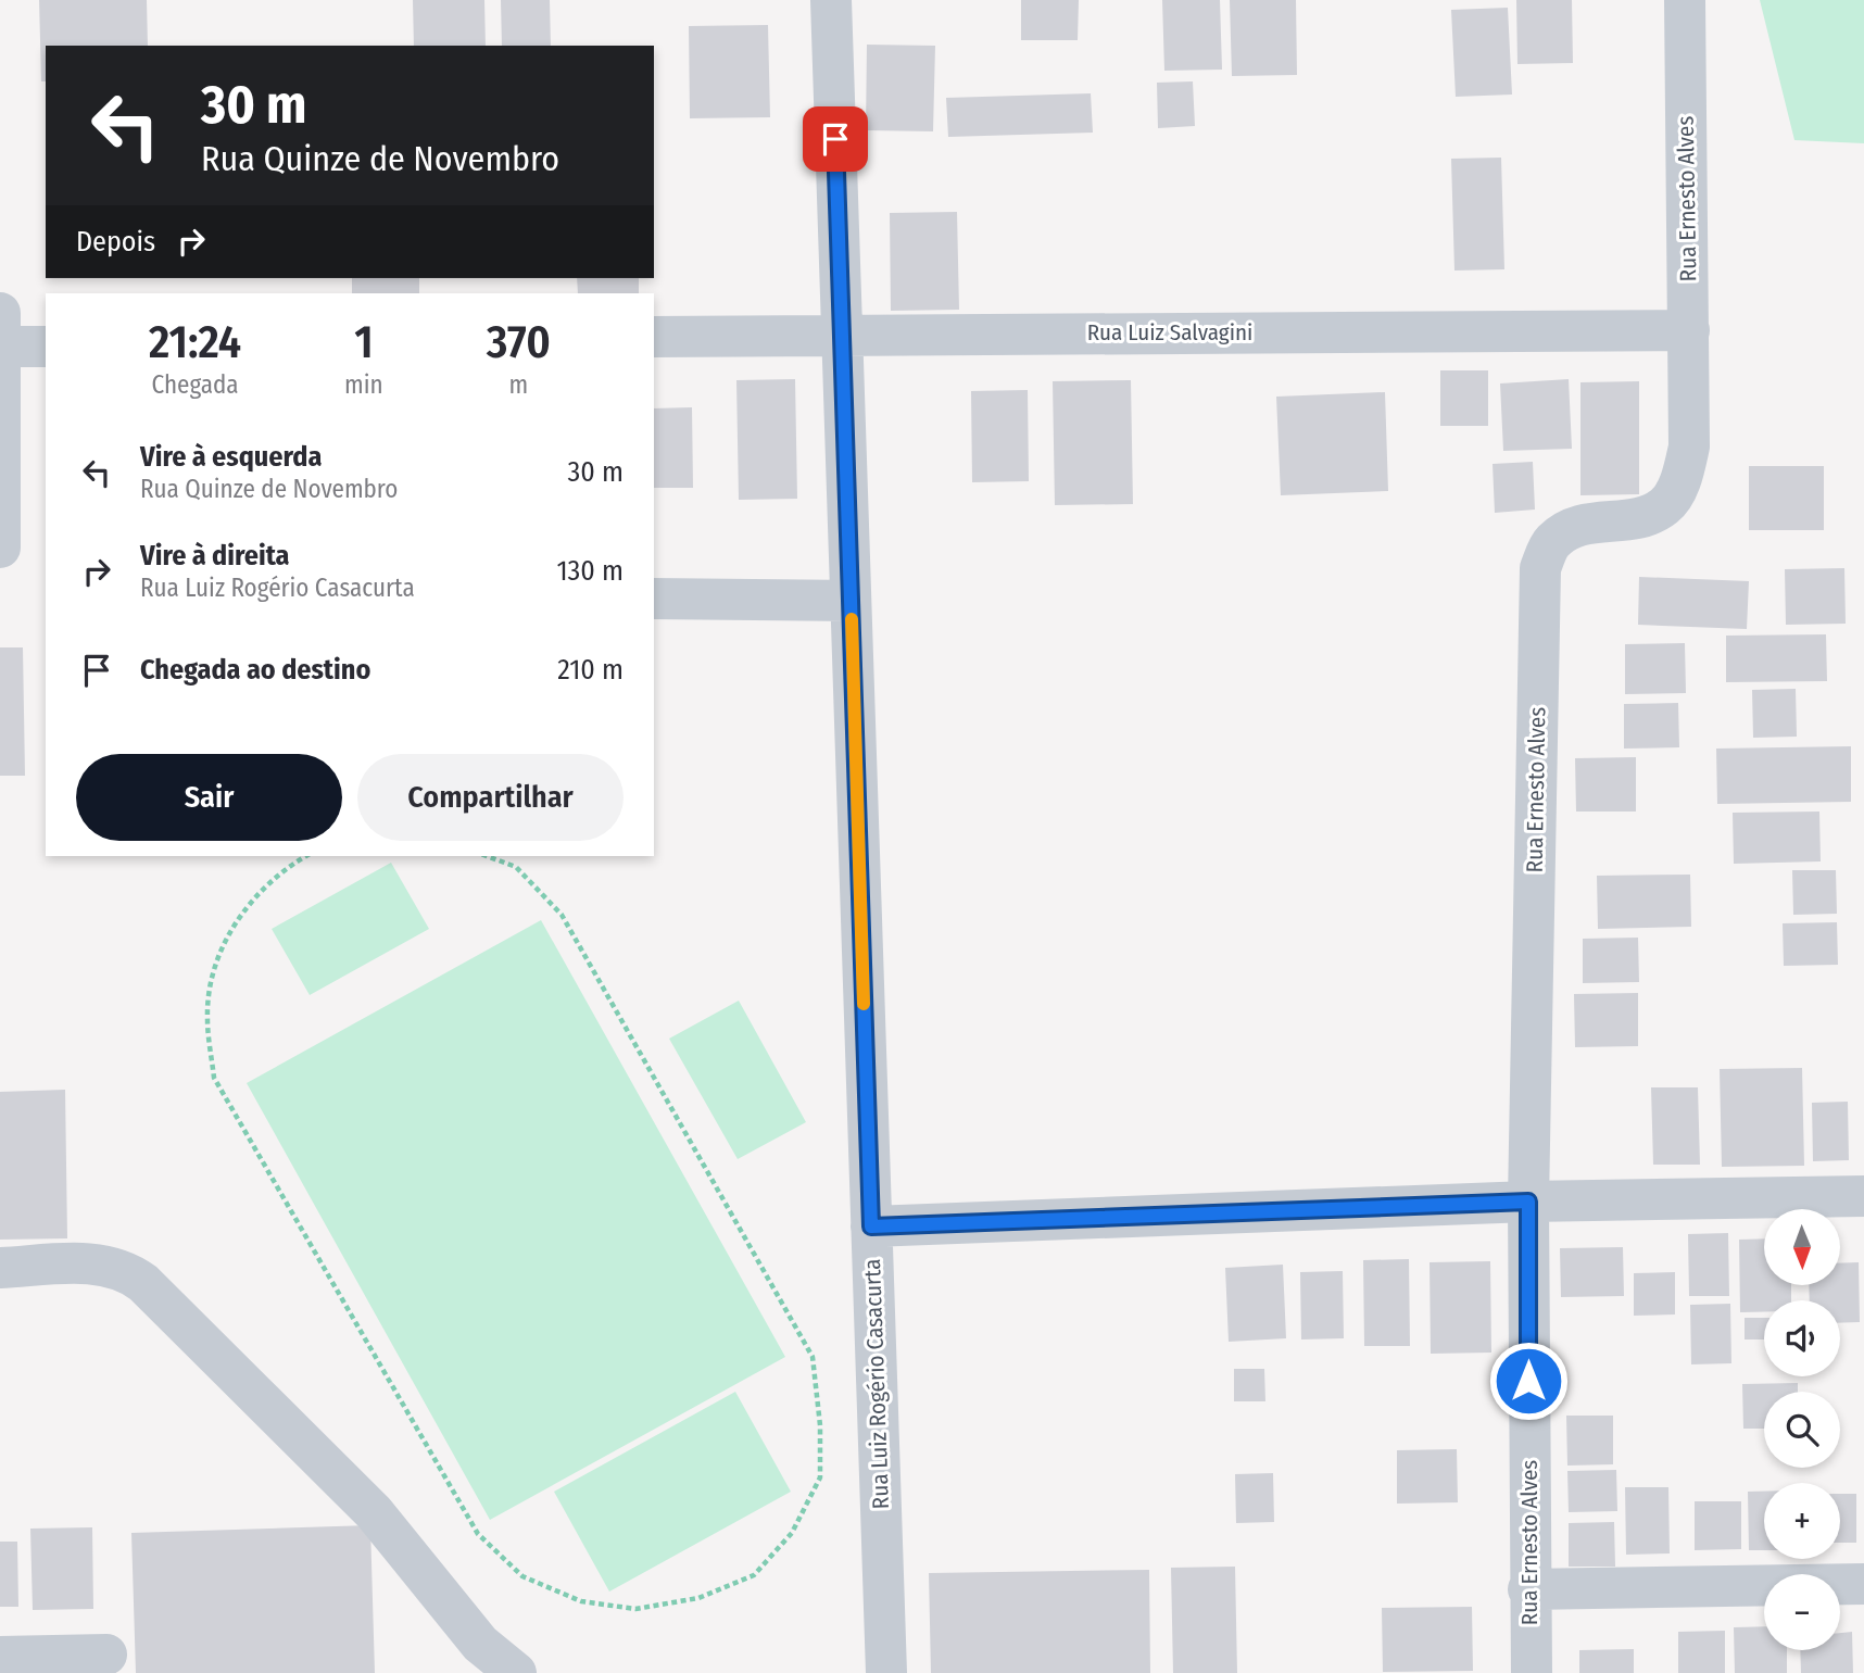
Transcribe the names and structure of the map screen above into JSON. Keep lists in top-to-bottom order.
{
  "streets": {
    "street": ["Rua Ernesto Alves", "Rua Luiz Salvagini", "Rua Luiz Rogério Casacurta"]
  },
  "crossings": [
    ["Rua Ernesto Alves", "Rua Luiz Salvagini"],
    ["Rua Luiz Salvagini", "Rua Luiz Rogério Casacurta"]
  ],
  "north": "bottom",
  "page": {
    "turn": ["30 m", "Rua Quinze de Novembro"],
    "then": "Depois",
    "eta": [
      "21:24",
      "Chegada",
      "1",
      "min",
      "370",
      "m"
    ],
    "list": [
      {
        "name": "Vire à esquerda",
        "note": "Rua Quinze de Novembro",
        "value": "30 m"
      },
      {
        "name": "Vire à direita",
        "note": "Rua Luiz Rogério Casacurta",
        "value": "130 m"
      },
      {
        "name": "Chegada ao destino",
        "value": "210 m"
      }
    ],
    "buttons": ["Sair", "Compartilhar"],
    "map_buttons": ["+", "−"]
  }
}
